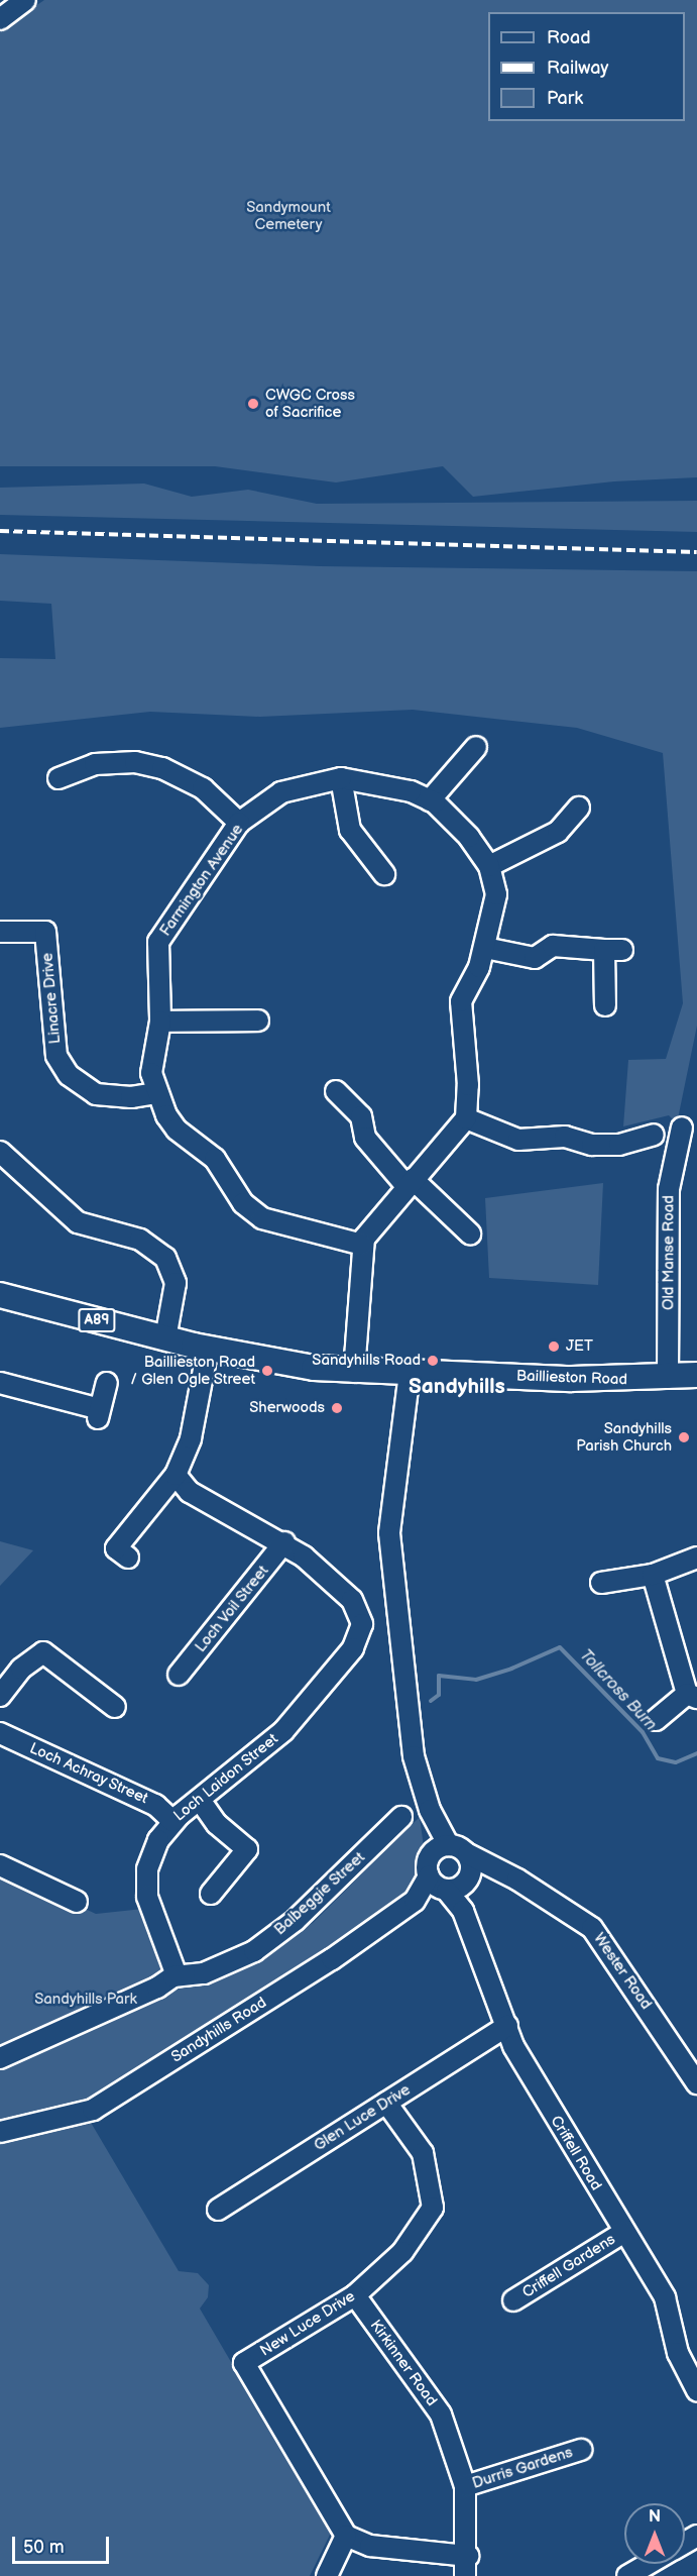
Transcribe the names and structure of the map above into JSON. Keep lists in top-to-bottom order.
{
  "streets": {
    "main road": ["A89", "Baillieston Road"],
    "street": [
      "Farmington Avenue",
      "Linacre Drive",
      "Old Manse Road",
      "Loch Voil Street",
      "Loch Achray Street",
      "Loch Laidon Street",
      "Balbeggie Street",
      "Wester Road",
      "Sandyhills Road",
      "Glen Luce Drive",
      "Criffell Road",
      "Criffell Gardens",
      "New Luce Drive",
      "Kirkinner Road",
      "Durris Gardens"
    ]
  },
  "crossings": [
    ["Farmington Avenue", "Linacre Drive"],
    ["Old Manse Road", "Baillieston Road"],
    ["A89", "Baillieston Road"],
    ["Loch Voil Street", "Loch Laidon Street"],
    ["Loch Achray Street", "Loch Laidon Street"],
    ["Loch Laidon Street", "Balbeggie Street"],
    ["Wester Road", "Sandyhills Road"],
    ["Wester Road", "Criffell Road"],
    ["Sandyhills Road", "Criffell Road"],
    ["Glen Luce Drive", "Criffell Road"],
    ["Glen Luce Drive", "New Luce Drive"],
    ["Criffell Road", "Criffell Gardens"],
    ["New Luce Drive", "Kirkinner Road"],
    ["Kirkinner Road", "Durris Gardens"]
  ],
  "districts": ["Sandyhills"],
  "water": ["Tollcross Burn"],
  "parks": ["Sandymount Cemetery", "Sandyhills Park"],
  "places": [
    "CWGC Cross of Sacrifice",
    "JET",
    "Sandyhills Road",
    "Baillieston Road / Glen Ogle Street",
    "Sherwoods",
    "Sandyhills Parish Church"
  ],
  "legend": ["Road", "Railway", "Park"],
  "scale_bar": "50 m",
  "north": "top"
}
